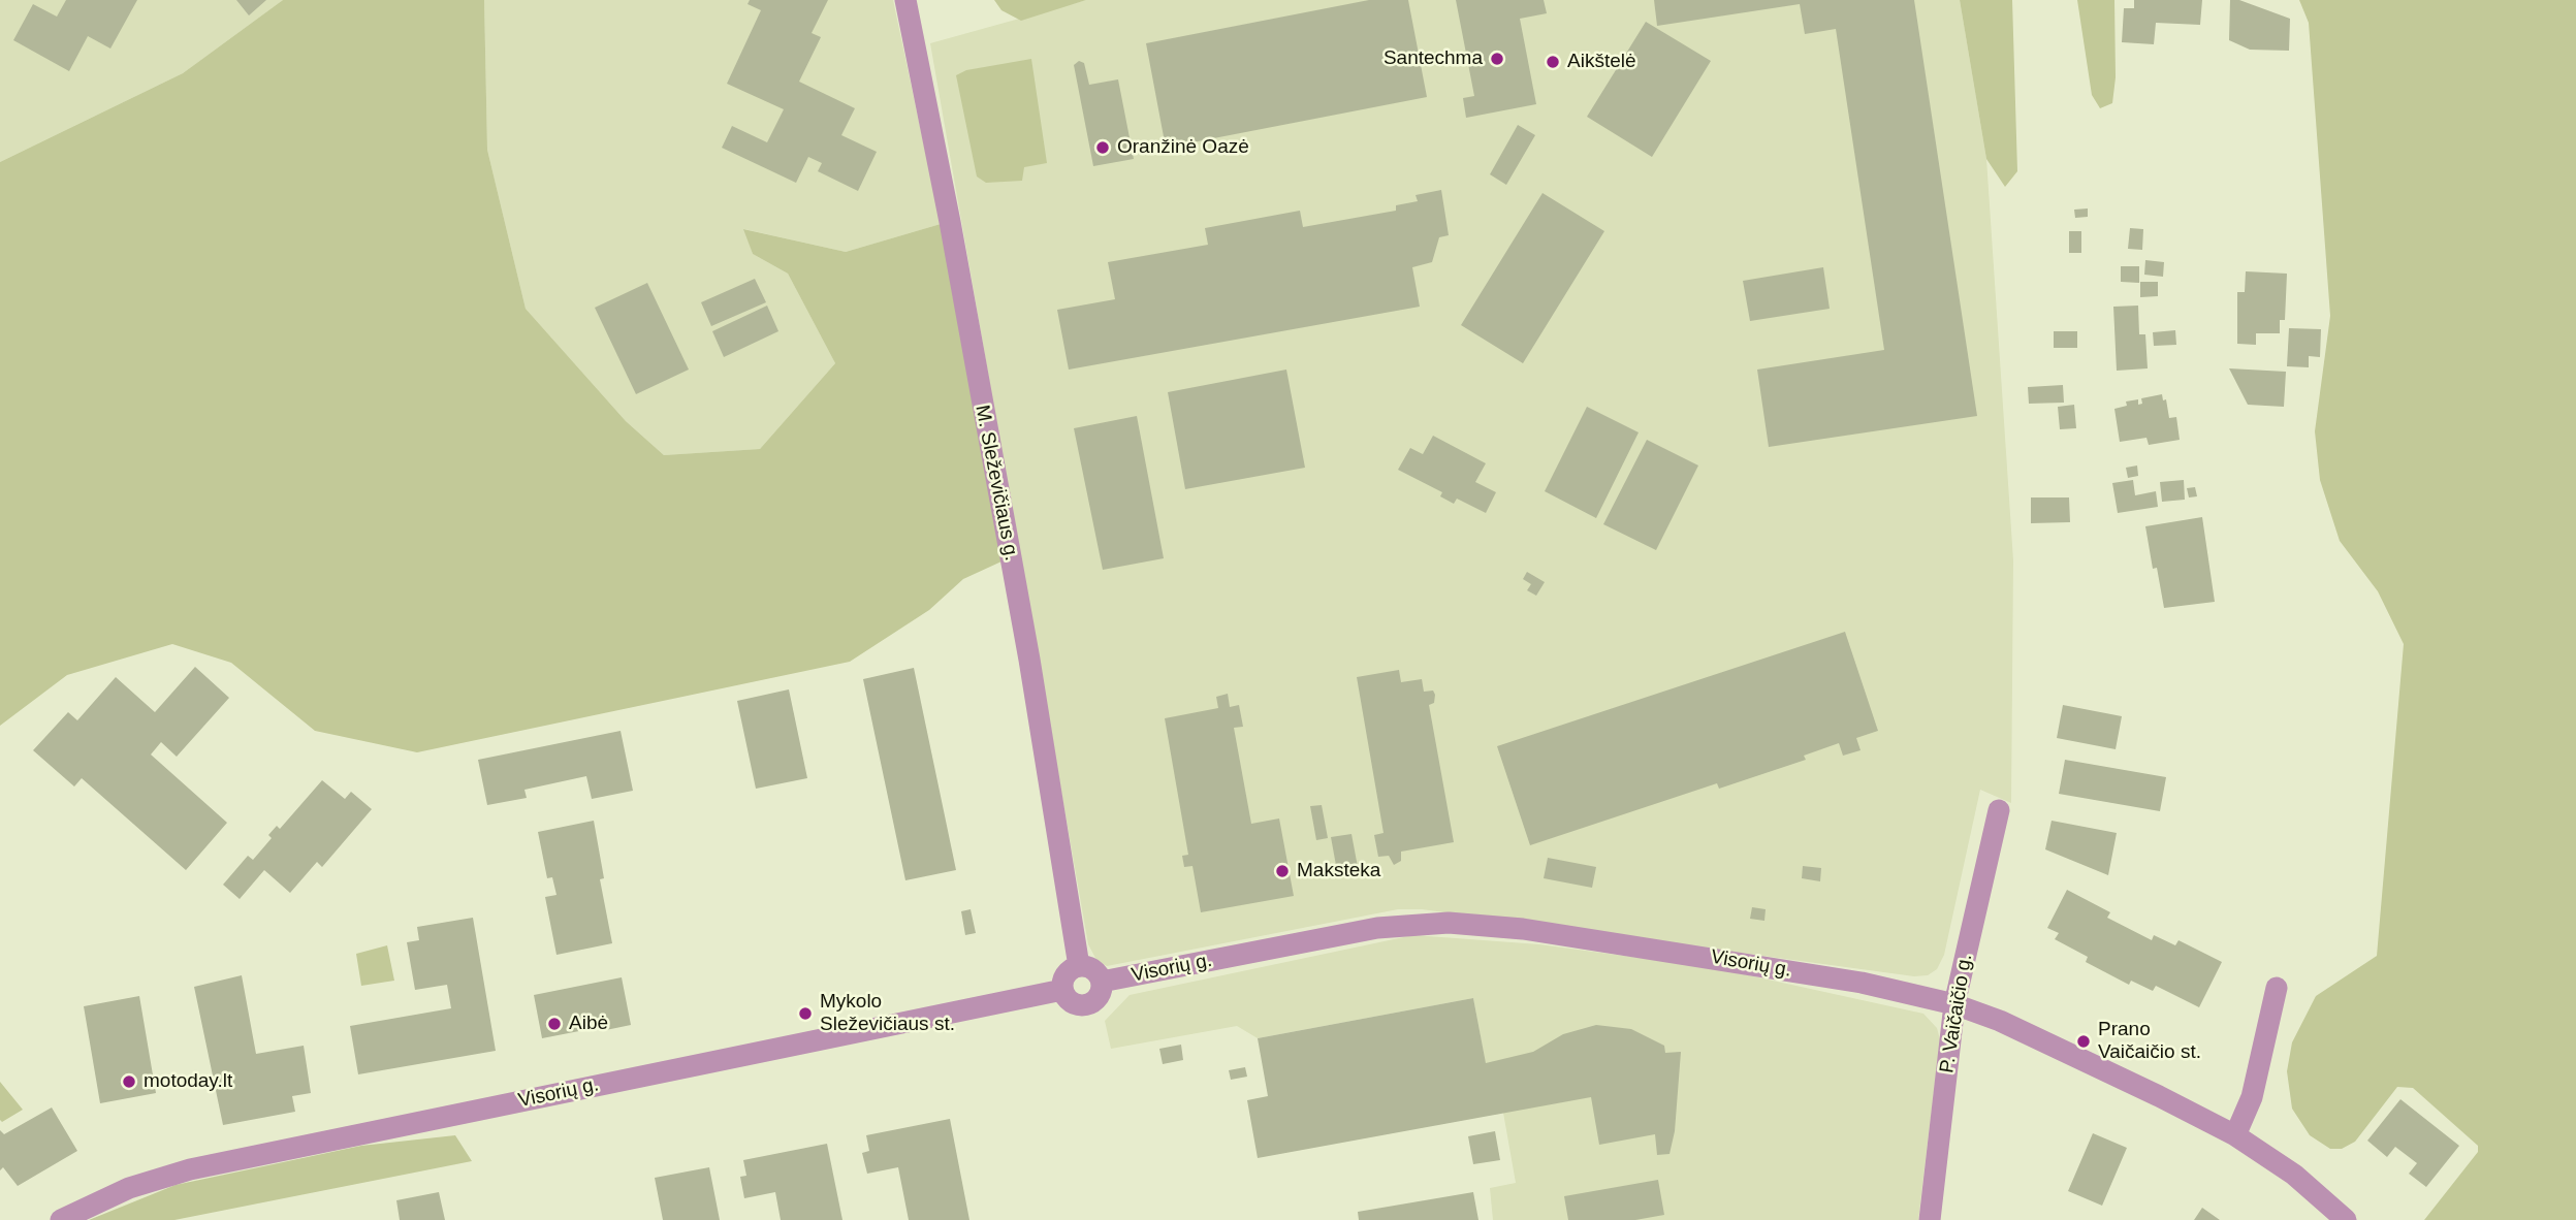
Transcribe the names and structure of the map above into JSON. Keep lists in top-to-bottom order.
{
  "streets": {
    "street": ["M. Sleževičiaus g.", "Visorių g.", "P. Vaičaičio g."]
  },
  "crossings": [
    ["M. Sleževičiaus g.", "Visorių g."],
    ["Visorių g.", "P. Vaičaičio g."]
  ],
  "places": [
    "Santechma",
    "Aikštelė",
    "Oranžinė Oazė",
    "Maksteka",
    "Mykolo Sleževičiaus st.",
    "Aibė",
    "Prano Vaičaičio st.",
    "motoday.lt"
  ]
}
